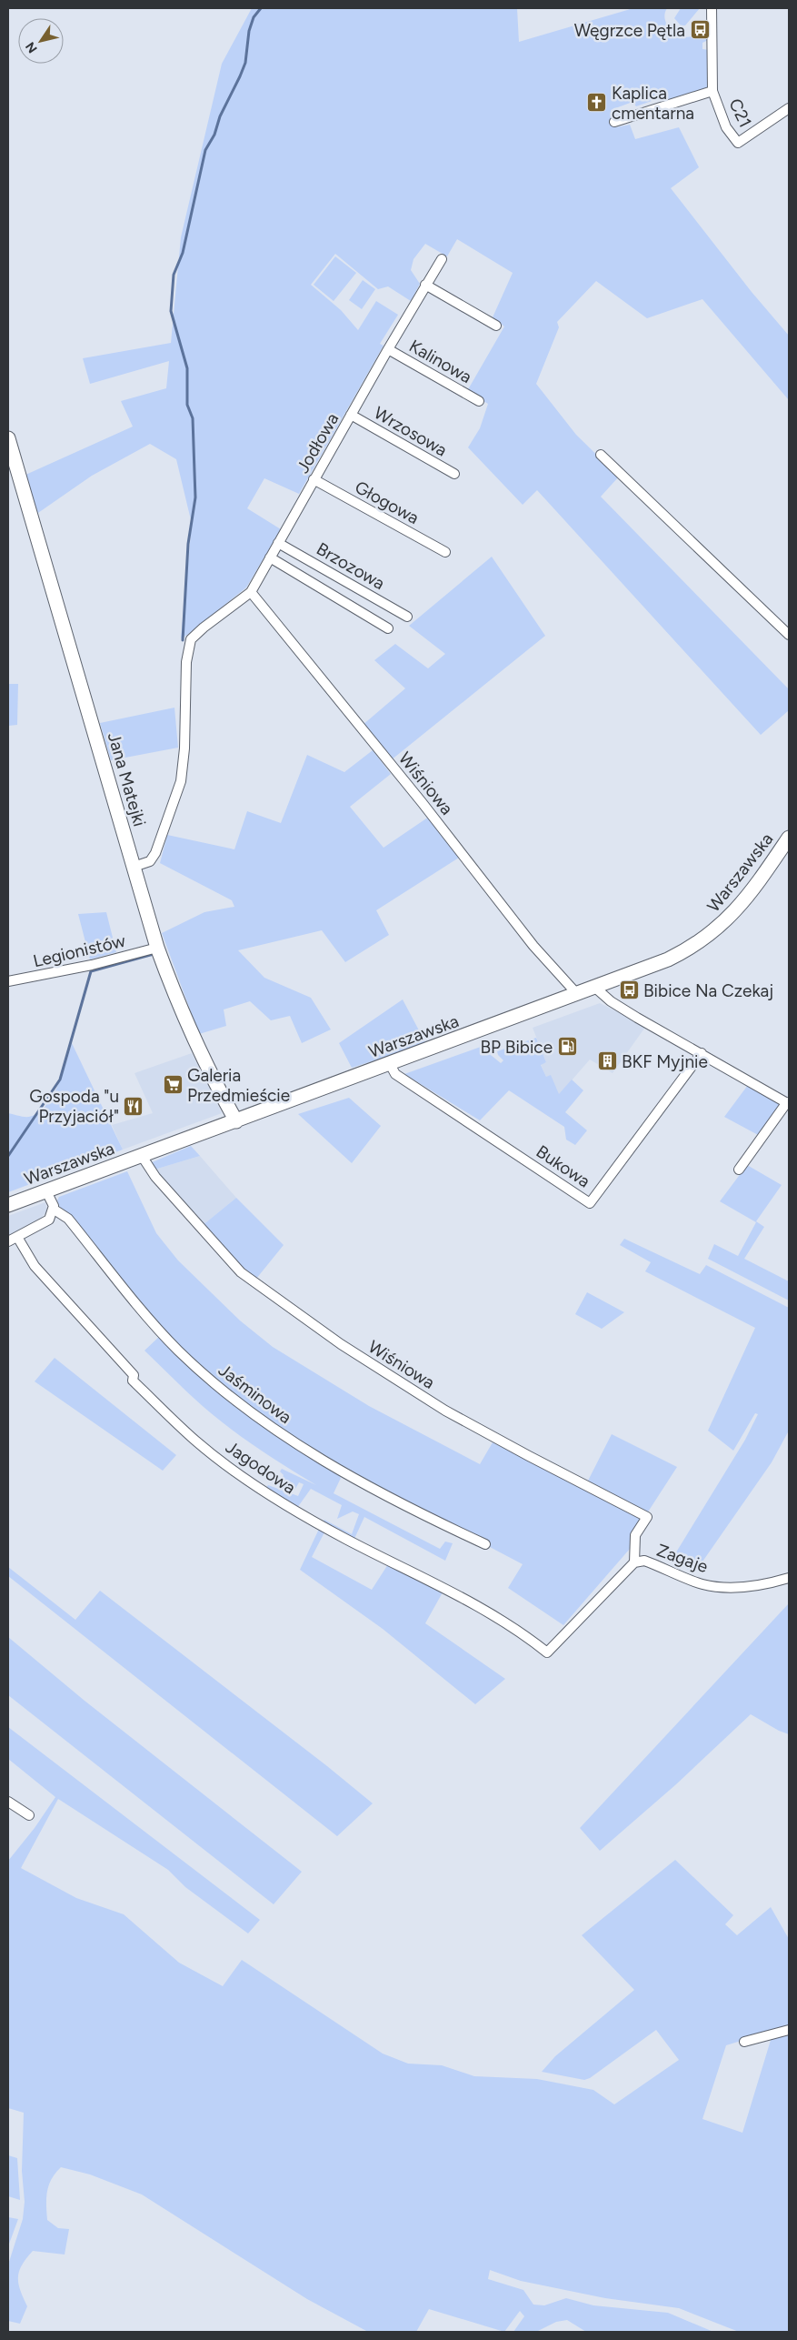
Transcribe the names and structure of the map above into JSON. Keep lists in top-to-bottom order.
{
  "streets": {
    "main road": ["Jana Matejki", "Warszawska"],
    "street": [
      "C21",
      "Kalinowa",
      "Wrzosowa",
      "Jodłowa",
      "Głogowa",
      "Brzozowa",
      "Wiśniowa",
      "Legionistów",
      "Bukowa",
      "Jaśminowa",
      "Jagodowa",
      "Zagaje"
    ]
  },
  "crossings": [
    ["Kalinowa", "Jodłowa"],
    ["Wrzosowa", "Jodłowa"],
    ["Jodłowa", "Głogowa"],
    ["Jodłowa", "Brzozowa"],
    ["Jodłowa", "Jana Matejki"],
    ["Jodłowa", "Wiśniowa"],
    ["Jana Matejki", "Warszawska"],
    ["Jana Matejki", "Legionistów"],
    ["Wiśniowa", "Warszawska"],
    ["Wiśniowa", "Zagaje"],
    ["Warszawska", "Bukowa"],
    ["Jagodowa", "Zagaje"]
  ],
  "places": {
    "bus stop": ["Węgrzce Pętla", "Bibice Na Czekaj"],
    "church": ["Kaplica cmentarna"],
    "fuel station": ["BP Bibice"],
    "building": ["BKF Myjnie"],
    "supermarket": ["Galeria Przedmieście"],
    "restaurant": ["Gospoda \"u Przyjaciół\""]
  },
  "north": "bottom left"
}
